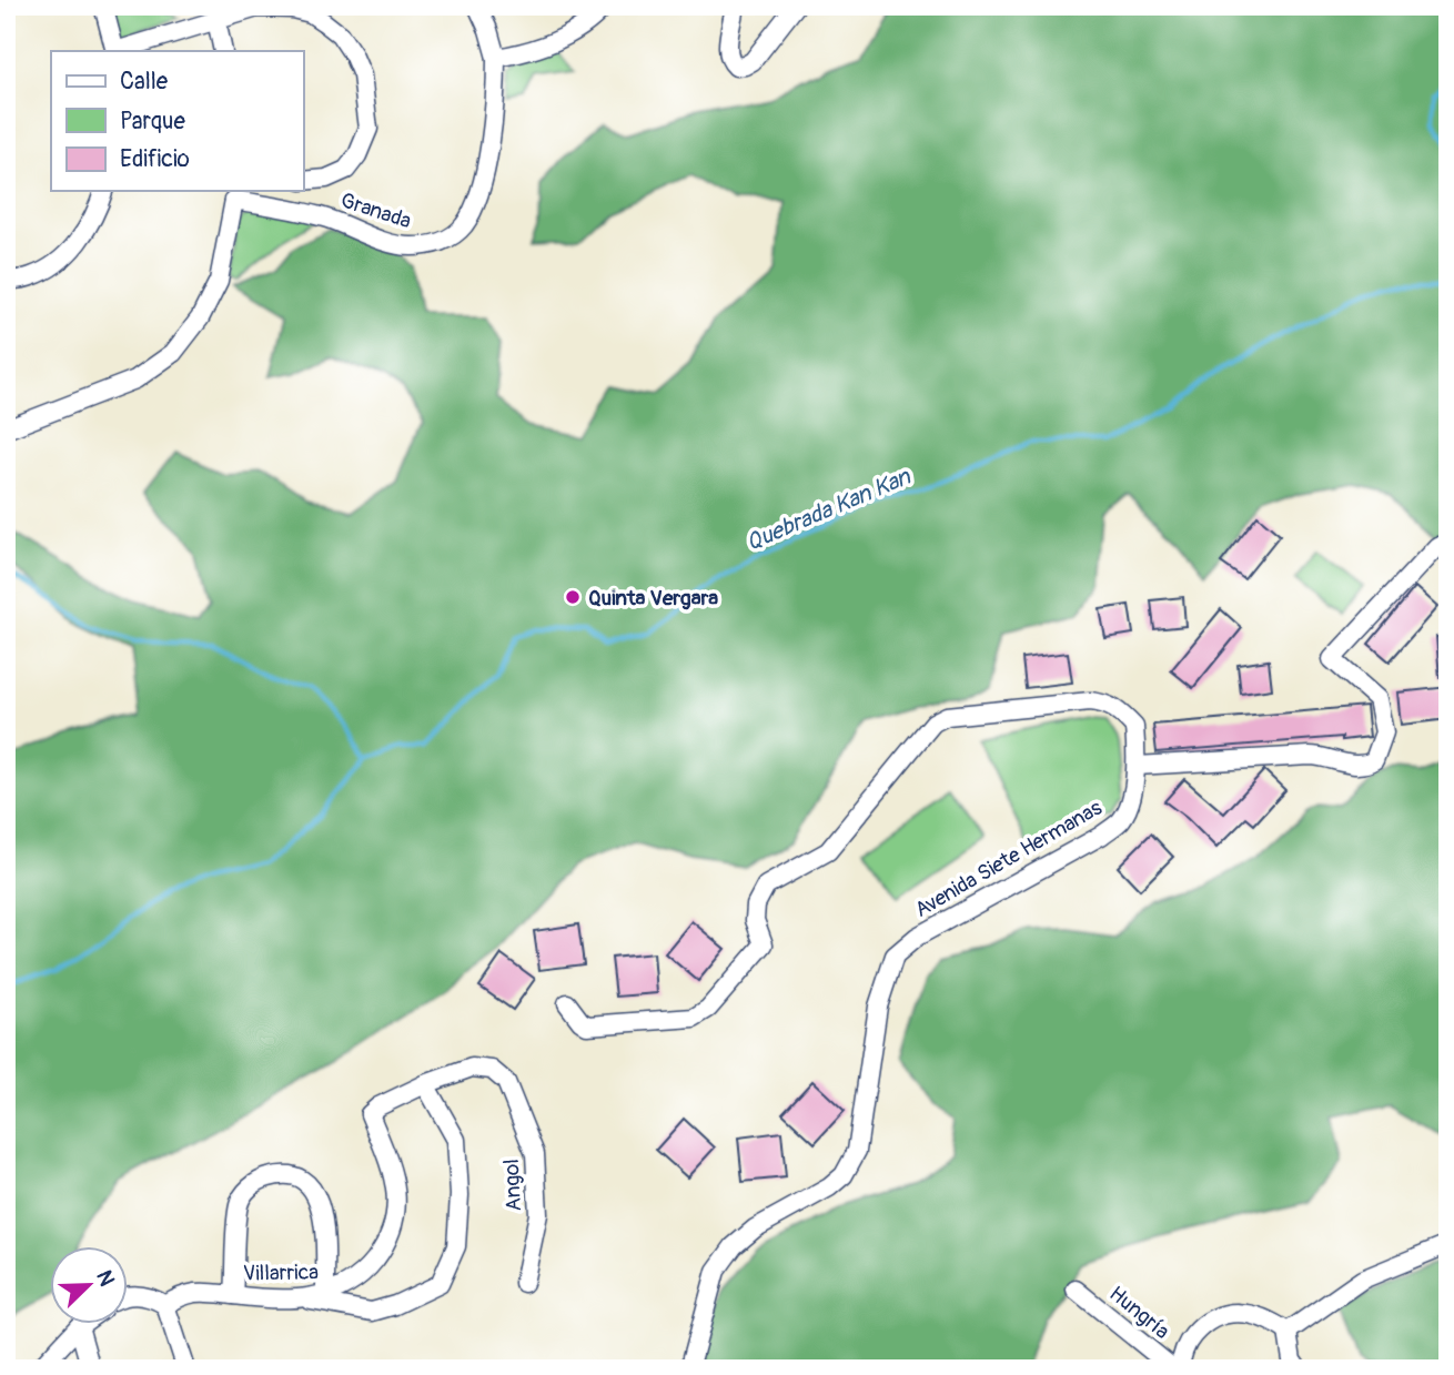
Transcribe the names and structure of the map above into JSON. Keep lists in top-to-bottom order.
{
  "streets": {
    "street": [
      "Granada",
      "Avenida Siete Hermanas",
      "Angol",
      "Villarrica",
      "Hungría"
    ]
  },
  "crossings": [
    ["Angol", "Villarrica"]
  ],
  "water": ["Quebrada Kan Kan"],
  "places": ["Quinta Vergara"],
  "legend": ["Calle", "Parque", "Edificio"],
  "north": "top right"
}
